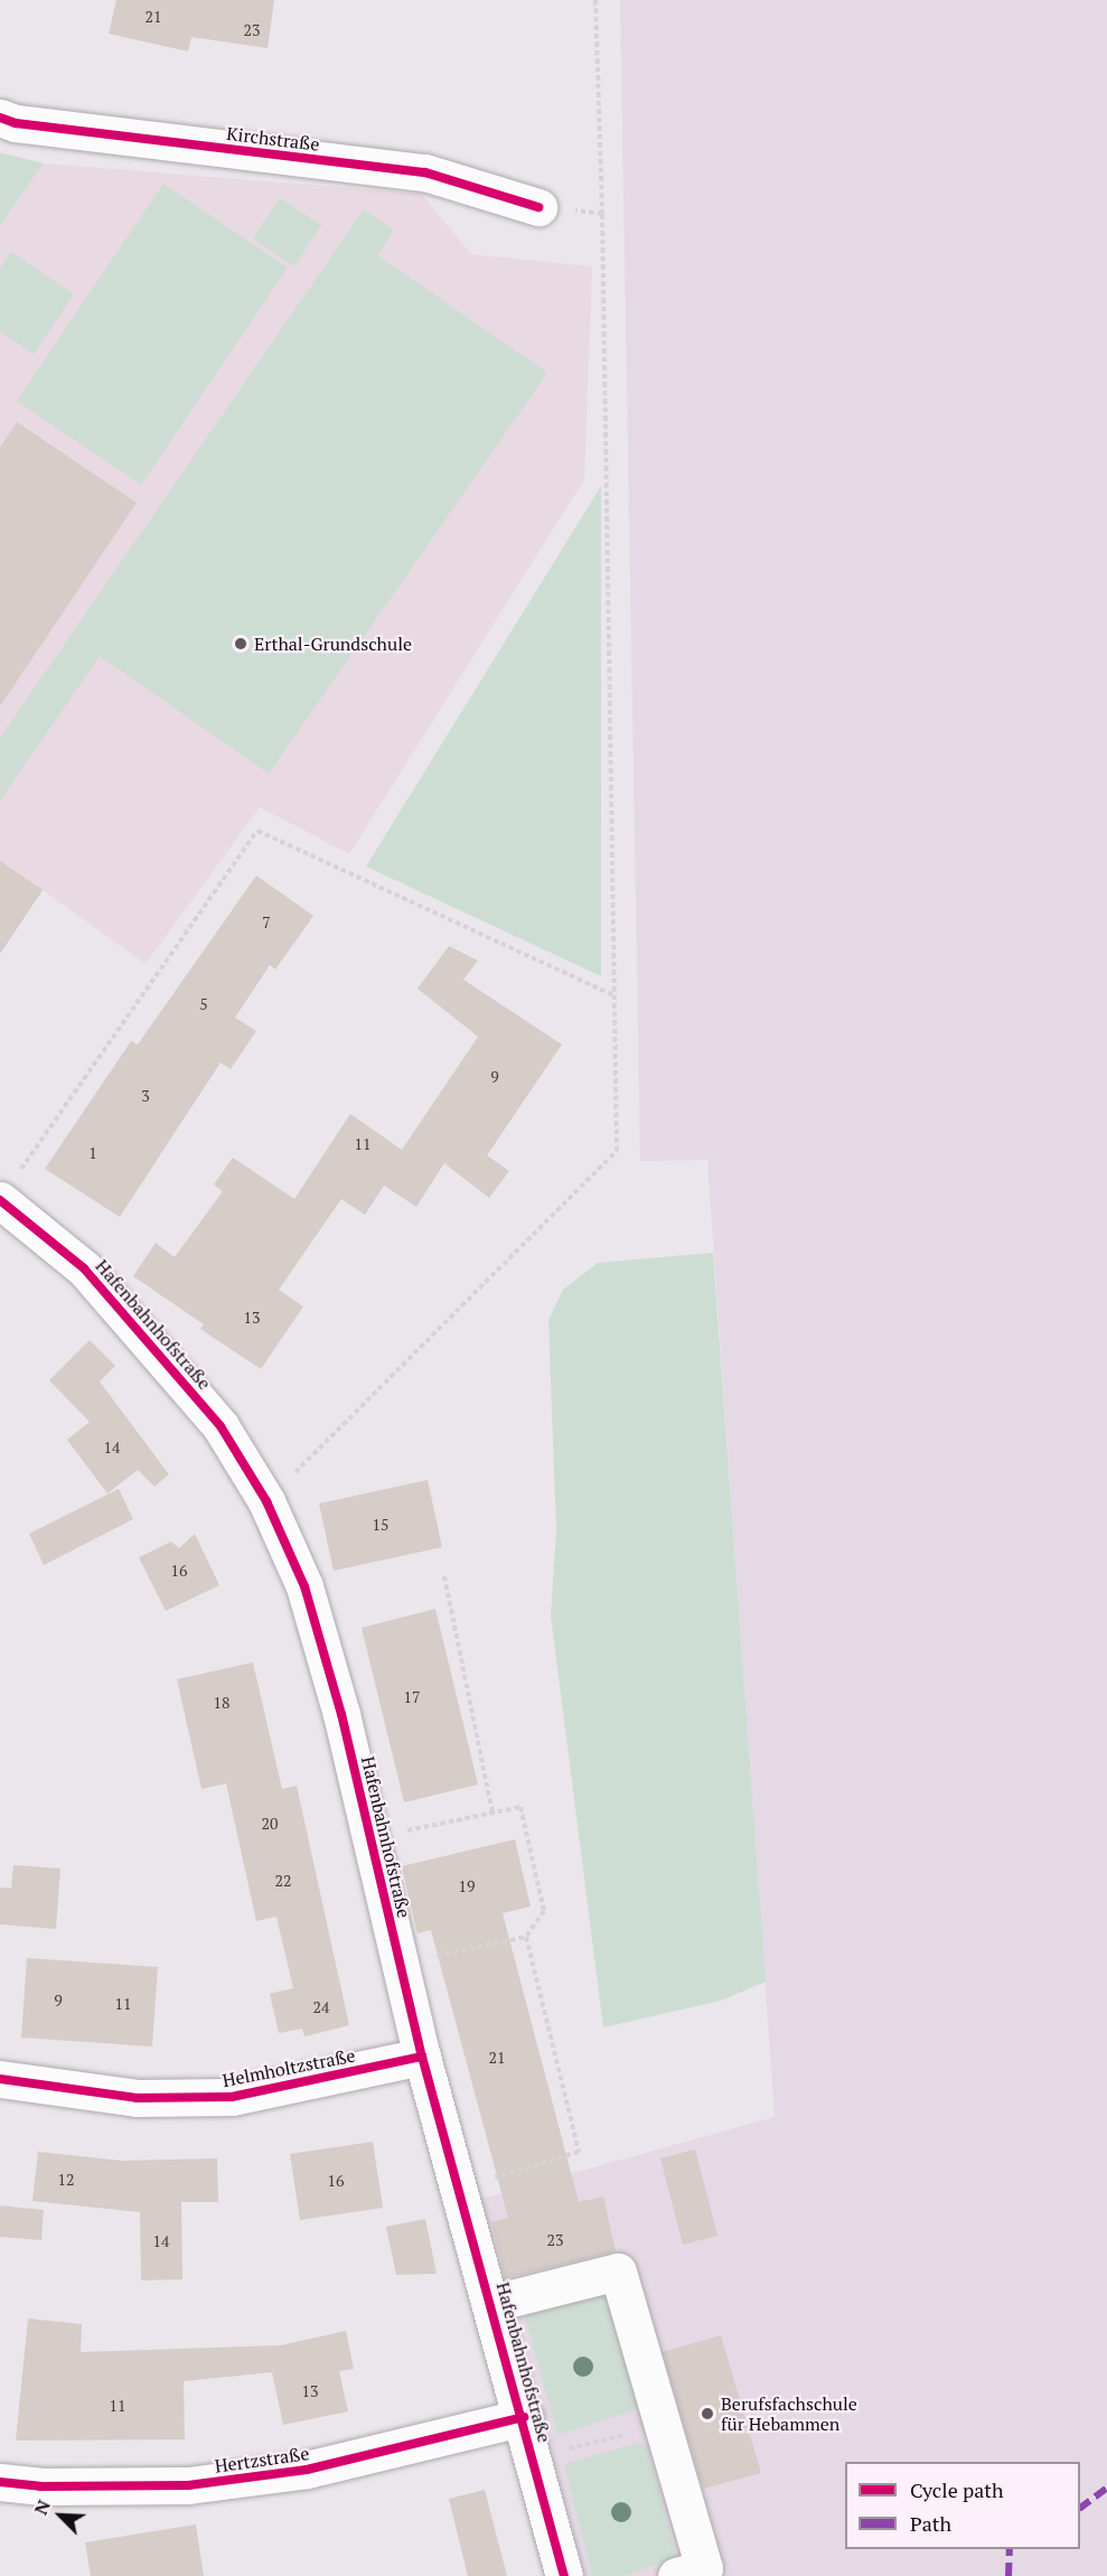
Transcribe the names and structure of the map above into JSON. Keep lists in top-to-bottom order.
{
  "streets": {
    "street": [
      "Kirchstraße",
      "Hafenbahnhofstraße",
      "Helmholtzstraße",
      "Hertzstraße"
    ]
  },
  "crossings": [
    ["Hafenbahnhofstraße", "Helmholtzstraße"],
    ["Hafenbahnhofstraße", "Hertzstraße"]
  ],
  "places": ["Erthal-Grundschule", "Berufsfachschule für Hebammen"],
  "house_numbers": [
    "21",
    "23",
    "7",
    "5",
    "9",
    "3",
    "11",
    "1",
    "13",
    "14",
    "15",
    "16",
    "17",
    "18",
    "20",
    "22",
    "19",
    "9",
    "11",
    "24",
    "21",
    "12",
    "16",
    "23",
    "14",
    "13",
    "11"
  ],
  "legend": ["Cycle path", "Path"],
  "north": "top left"
}
